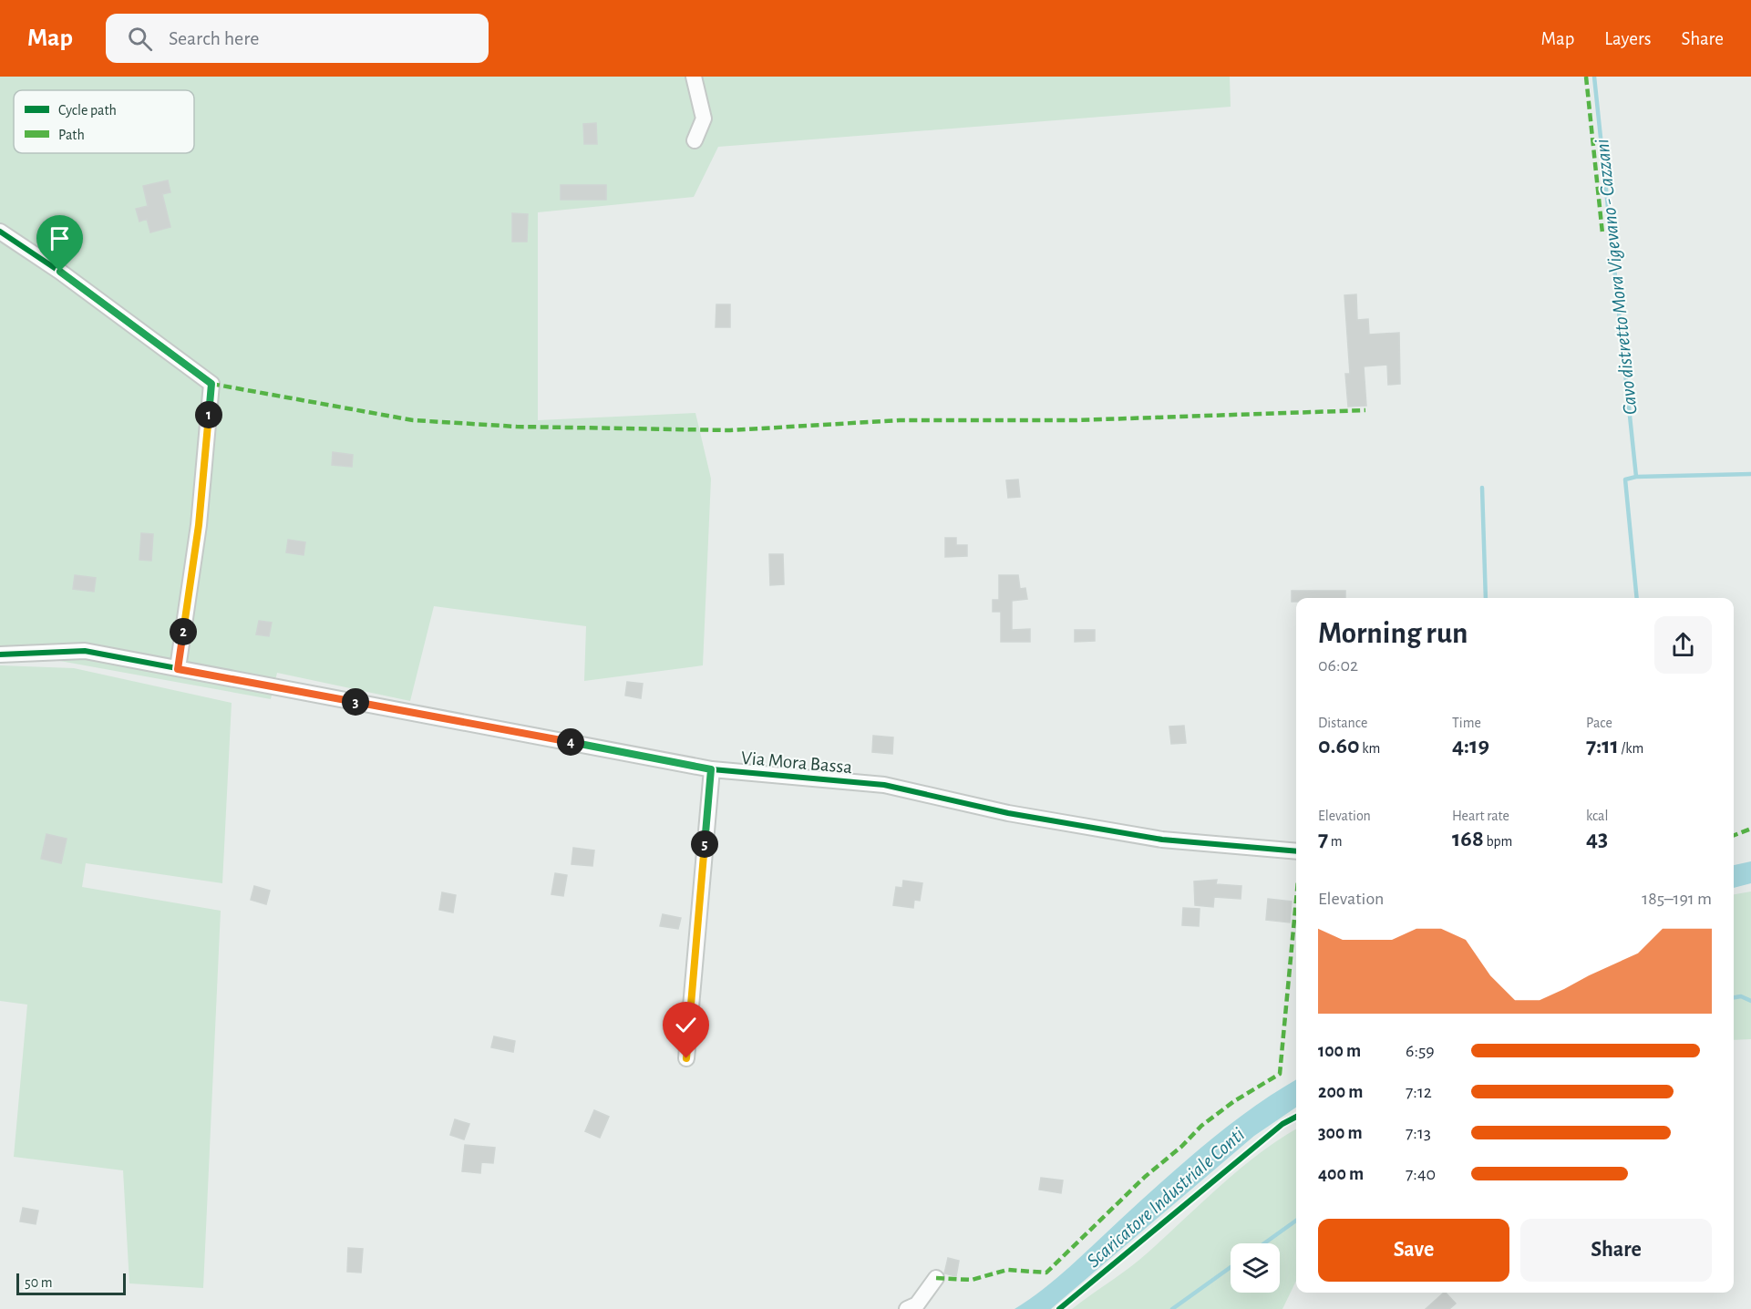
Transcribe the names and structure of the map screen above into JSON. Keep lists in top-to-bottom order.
{
  "streets": {
    "street": ["Via Mora Bassa"]
  },
  "water": ["Cavo distretto Mora Vigevano - Cazzani", "Scaricatore Industriale Conti"],
  "legend": ["Cycle path", "Path"],
  "scale_bar": "50 m",
  "page": {
    "header": "Map",
    "search": "Search here",
    "nav": ["Map", "Layers", "Share"],
    "pins": [
      "1",
      "2",
      "3",
      "4",
      "5"
    ],
    "heading": ["Morning run", "06:02"],
    "stats": [
      ["Distance", "0.60 km"],
      ["Time", "4:19"],
      ["Pace", "7:11 /km"],
      ["Elevation", "7 m"],
      ["Heart rate", "168 bpm"],
      ["kcal", "43"]
    ],
    "chart": ["Elevation", "185–191 m"],
    "list": [
      {
        "name": "100 m",
        "note": "6:59"
      },
      {
        "name": "200 m",
        "note": "7:12"
      },
      {
        "name": "300 m",
        "note": "7:13"
      },
      {
        "name": "400 m",
        "note": "7:40"
      }
    ],
    "buttons": ["Save", "Share"],
    "scale": "50 m"
  }
}
